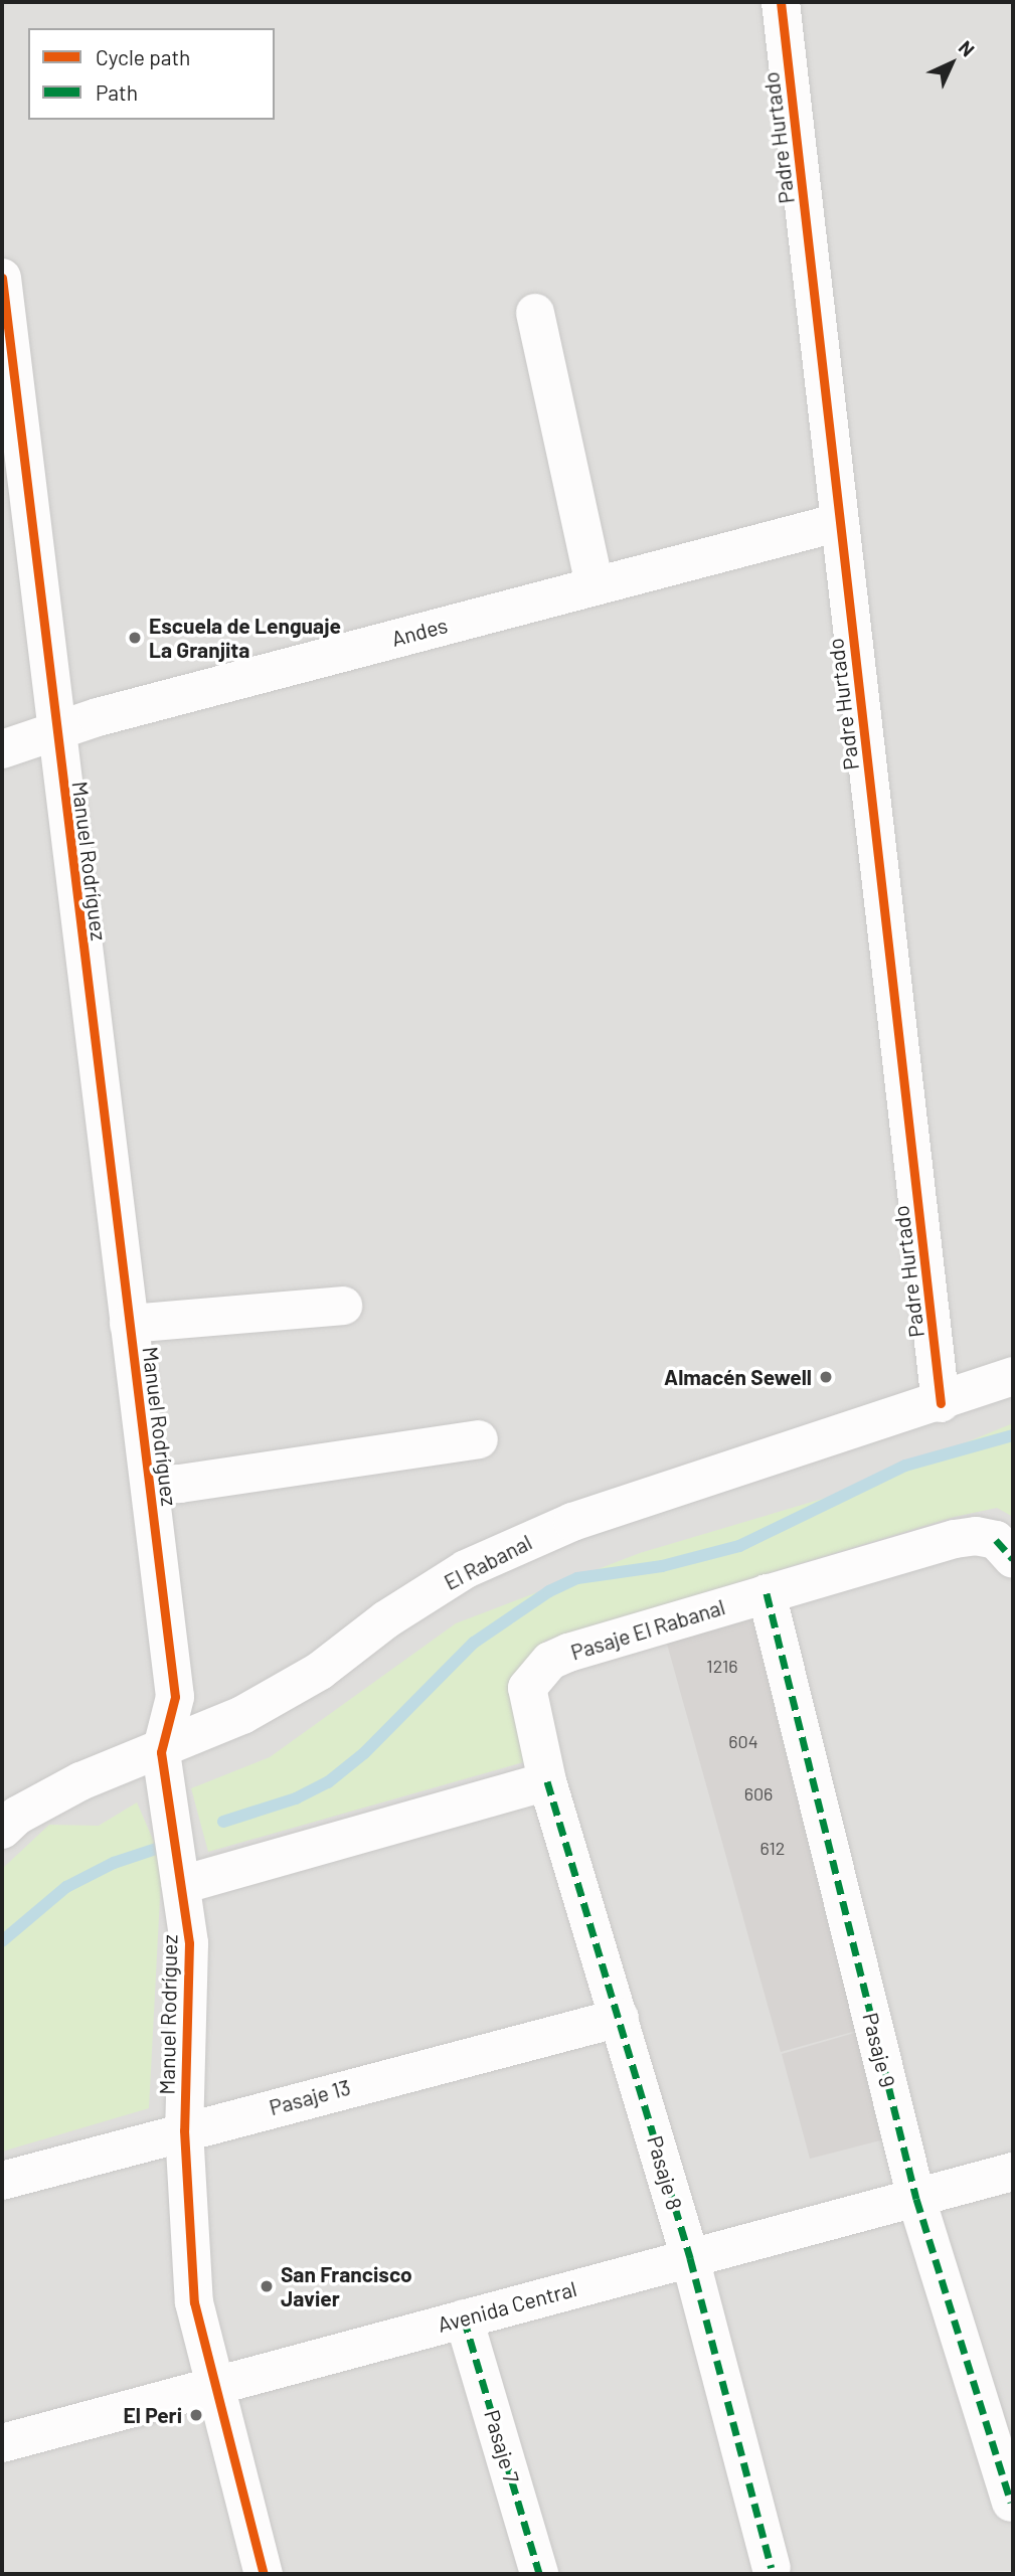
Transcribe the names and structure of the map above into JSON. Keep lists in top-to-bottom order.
{
  "streets": {
    "street": [
      "Padre Hurtado",
      "Andes",
      "Manuel Rodríguez",
      "El Rabanal",
      "Pasaje El Rabanal",
      "Pasaje 9",
      "Pasaje 13",
      "Pasaje 8",
      "Avenida Central",
      "Pasaje 7"
    ]
  },
  "crossings": [
    ["Padre Hurtado", "Andes"],
    ["Padre Hurtado", "El Rabanal"],
    ["Andes", "Manuel Rodríguez"],
    ["Manuel Rodríguez", "El Rabanal"],
    ["Manuel Rodríguez", "Pasaje 13"],
    ["Manuel Rodríguez", "Avenida Central"],
    ["Pasaje El Rabanal", "Pasaje 9"],
    ["Pasaje El Rabanal", "Pasaje 8"],
    ["Pasaje 9", "Avenida Central"],
    ["Pasaje 13", "Pasaje 8"],
    ["Pasaje 8", "Avenida Central"],
    ["Avenida Central", "Pasaje 7"]
  ],
  "places": [
    "Escuela de Lenguaje La Granjita",
    "Almacén Sewell",
    "San Francisco Javier",
    "El Peri"
  ],
  "house_numbers": [
    "1216",
    "604",
    "606",
    "612"
  ],
  "legend": ["Cycle path", "Path"],
  "north": "top right"
}
